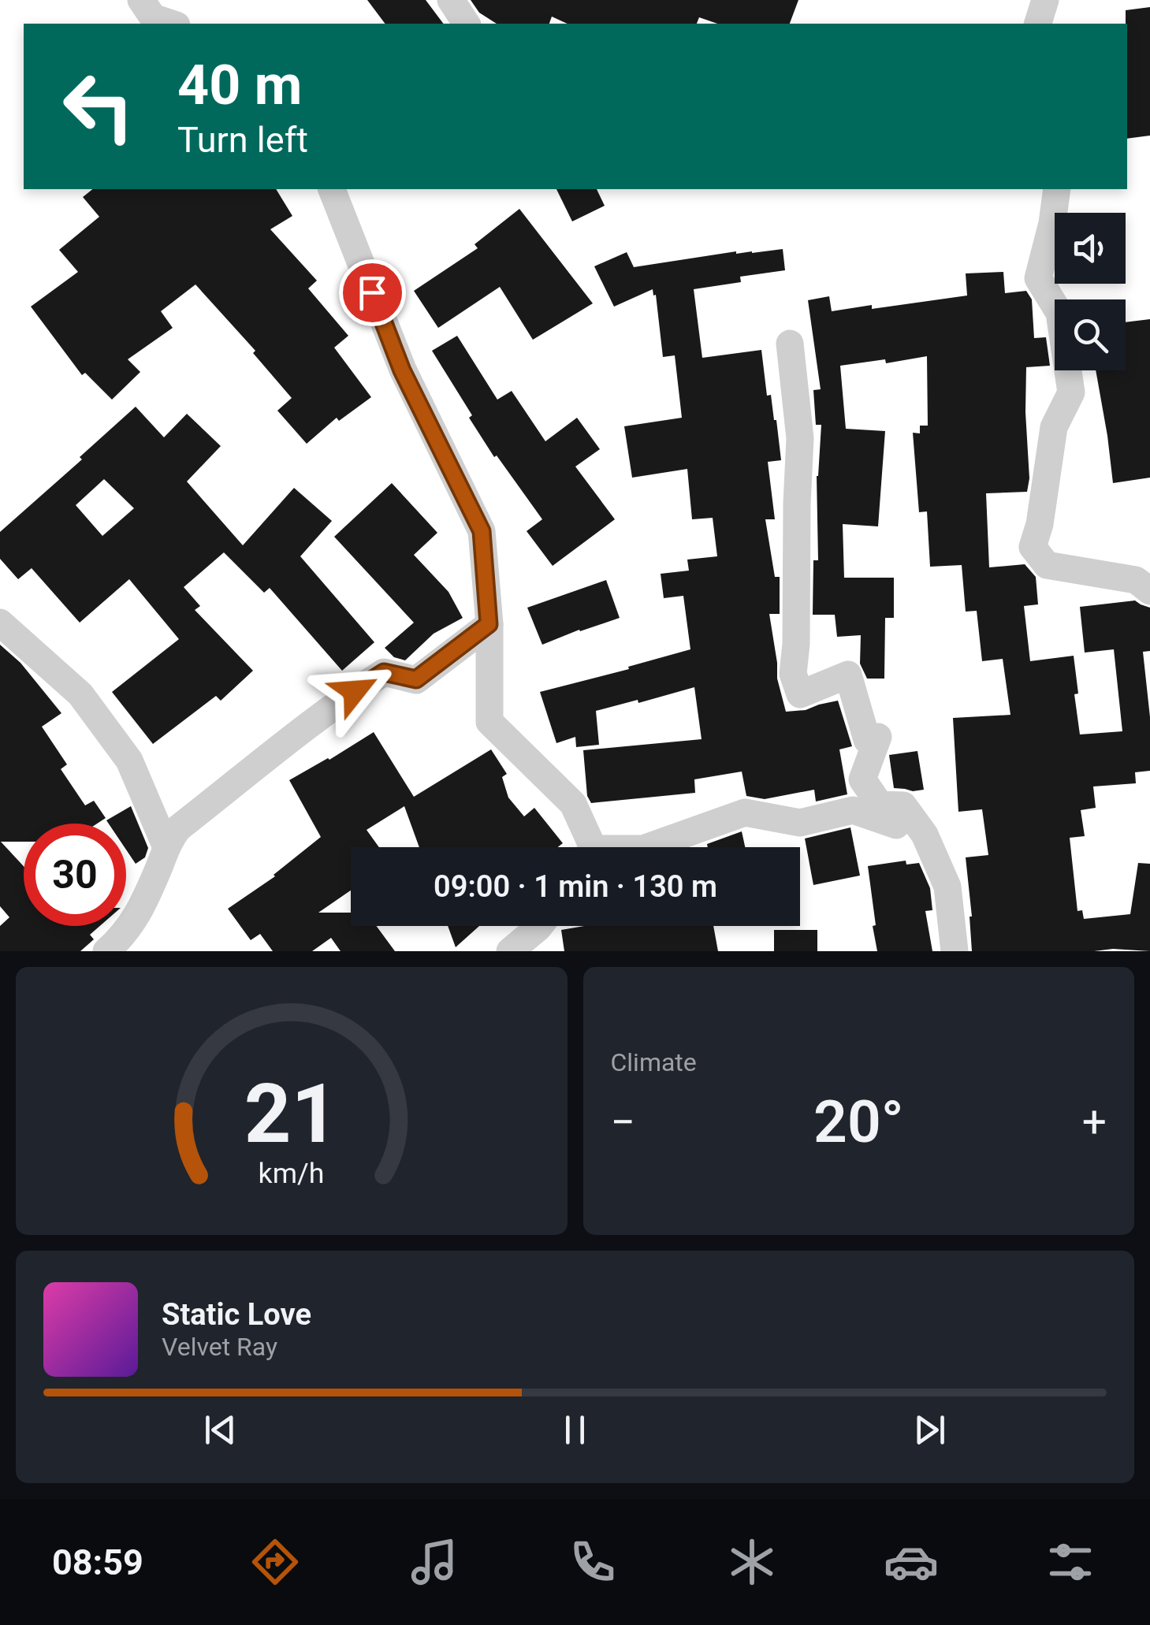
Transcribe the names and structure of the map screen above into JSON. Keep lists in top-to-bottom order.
{
  "page": {
    "turn": ["40 m", "Turn left"],
    "limit": "30",
    "trip": "09:00 · 1 min · 130 m",
    "tile": "Climate",
    "heat": ["−", "20°", "+"],
    "song": ["Static Love", "Velvet Ray"],
    "tabs": "08:59",
    "gauge": ["21", "km/h"]
  }
}
